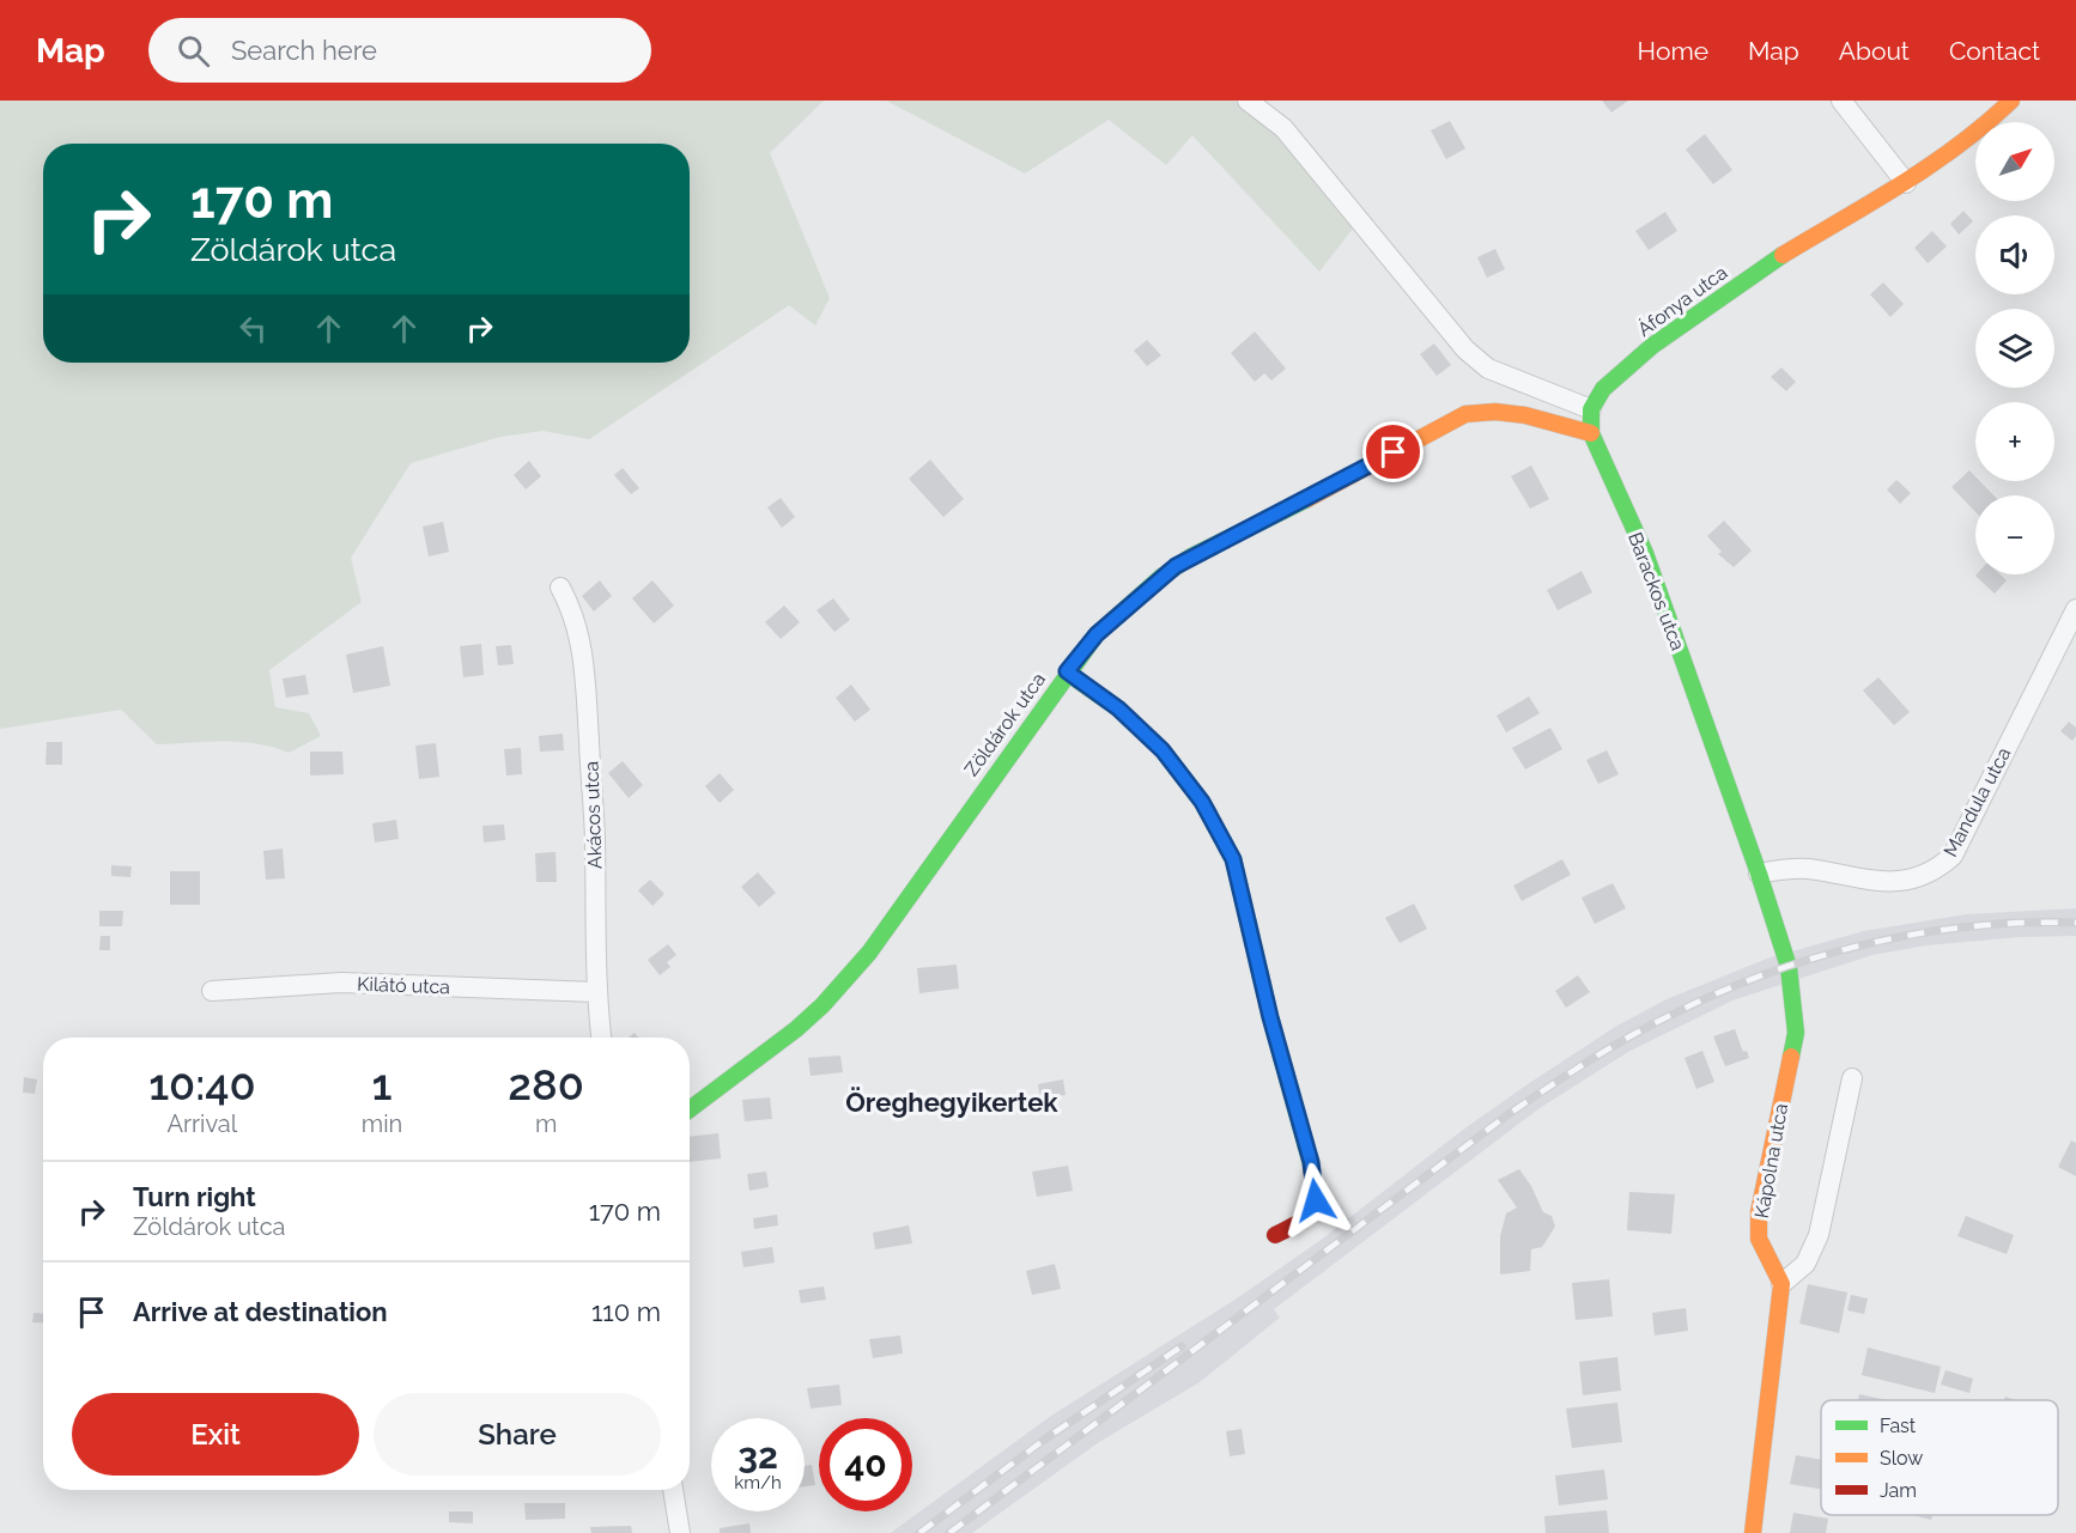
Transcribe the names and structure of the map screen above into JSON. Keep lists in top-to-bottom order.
{
  "streets": {
    "street": [
      "Áfonya utca",
      "Barackos utca",
      "Zöldárok utca",
      "Mandula utca",
      "Akácos utca",
      "Kilátó utca",
      "Kápolna utca"
    ]
  },
  "crossings": [
    ["Barackos utca", "Zöldárok utca"],
    ["Barackos utca", "Mandula utca"],
    ["Barackos utca", "Kápolna utca"],
    ["Mandula utca", "Kápolna utca"],
    ["Akácos utca", "Kilátó utca"]
  ],
  "districts": ["Öreghegyikertek"],
  "legend": ["Fast", "Slow", "Jam"],
  "north": "top right",
  "page": {
    "header": "Map",
    "search": "Search here",
    "nav": [
      "Home",
      "Map",
      "About",
      "Contact"
    ],
    "map_buttons": ["+", "−"],
    "turn": ["170 m", "Zöldárok utca"],
    "eta": [
      "10:40",
      "Arrival",
      "1",
      "min",
      "280",
      "m"
    ],
    "list": [
      {
        "name": "Turn right",
        "note": "Zöldárok utca",
        "value": "170 m"
      },
      {
        "name": "Arrive at destination",
        "value": "110 m"
      }
    ],
    "buttons": ["Exit", "Share"],
    "speed": "32 km/h",
    "limit": "40"
  }
}
